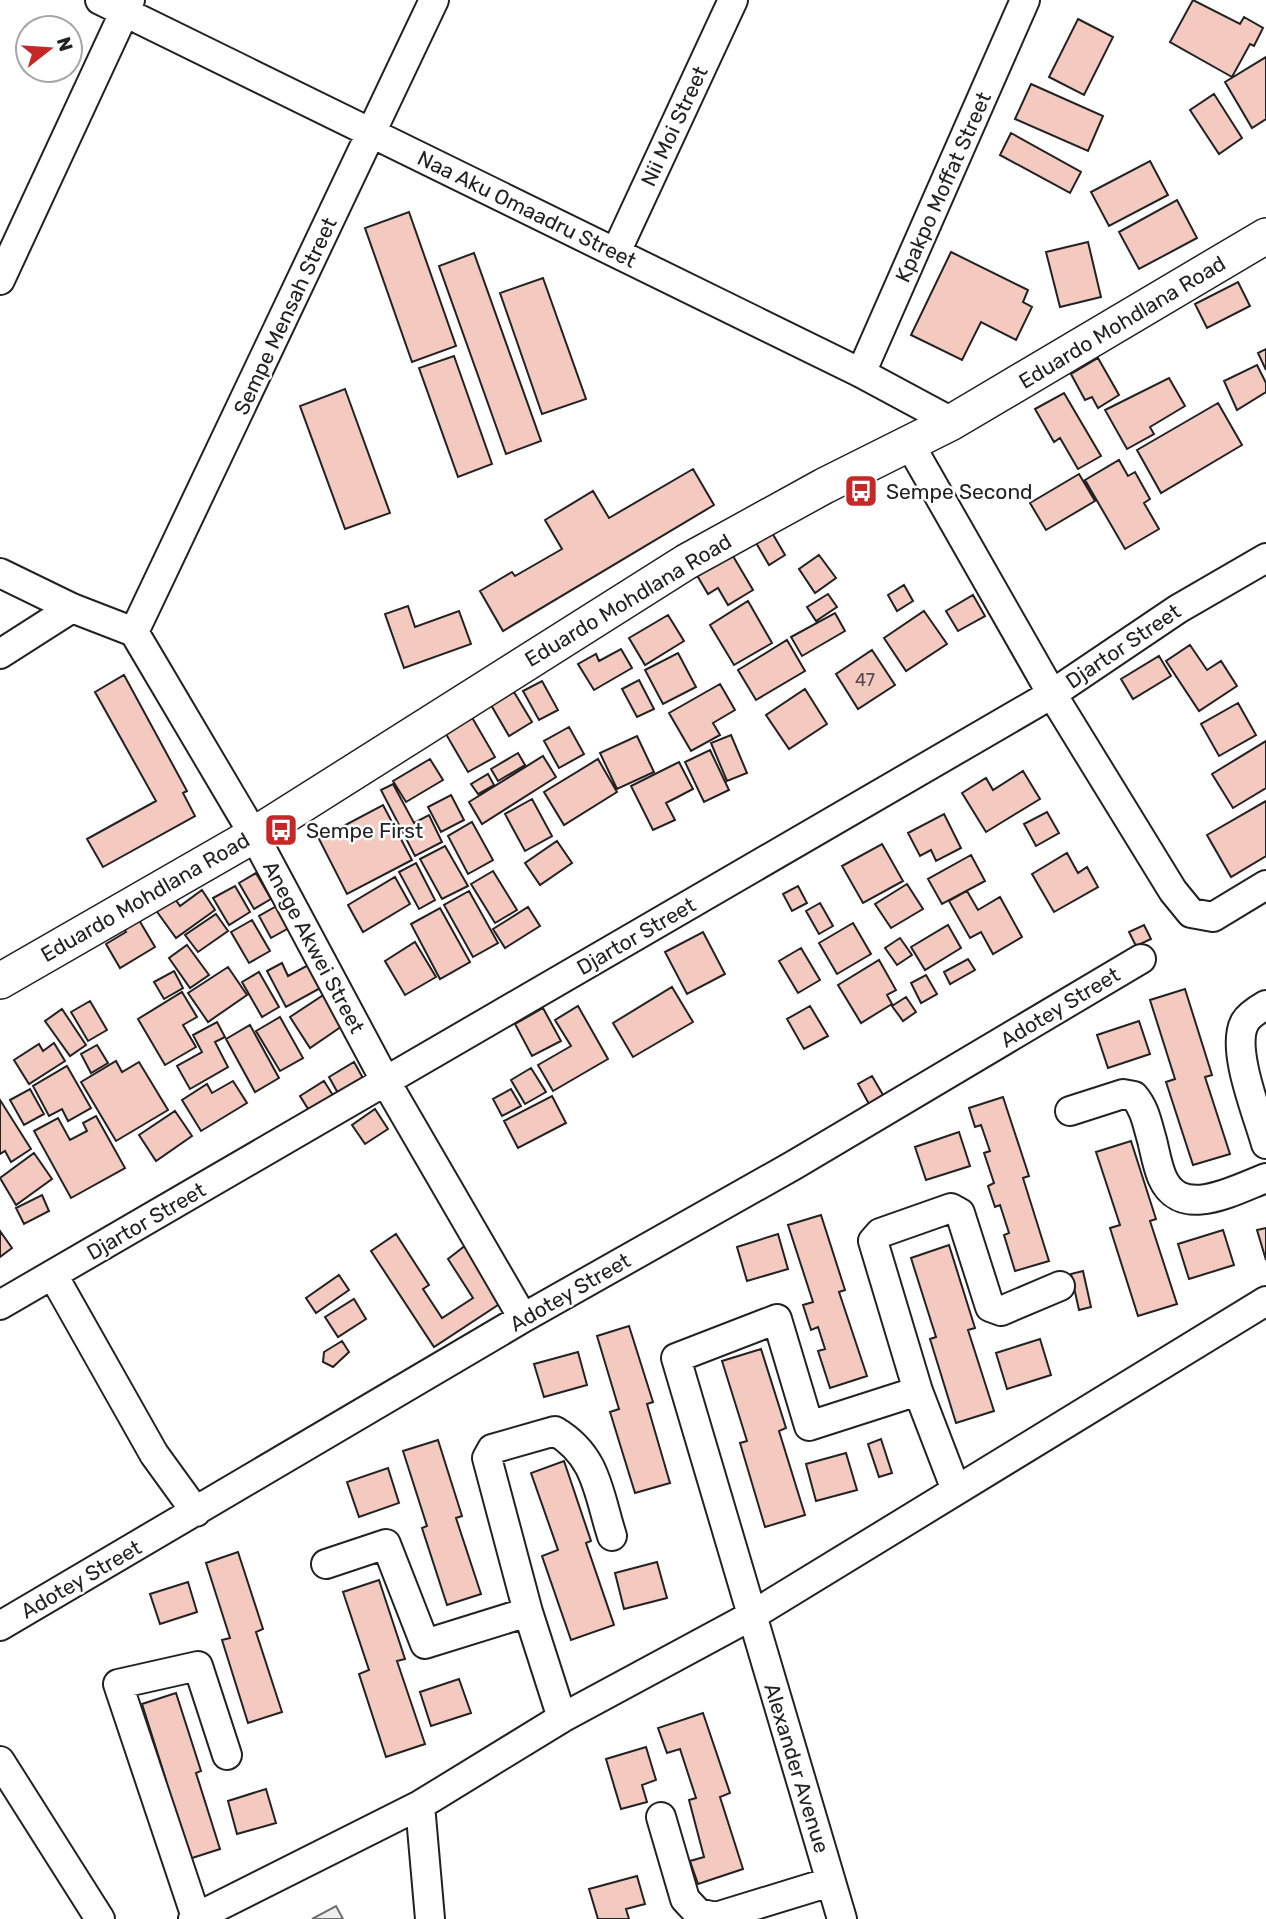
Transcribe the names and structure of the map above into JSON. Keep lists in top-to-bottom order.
{
  "streets": {
    "main road": ["Eduardo Mohdlana Road"],
    "street": [
      "Nii Moi Street",
      "Kpakpo Moffat Street",
      "Naa Aku Omaadru Street",
      "Sempe Mensah Street",
      "Djartor Street",
      "Anege Akwei Street",
      "Adotey Street",
      "Alexander Avenue"
    ]
  },
  "crossings": [
    ["Nii Moi Street", "Naa Aku Omaadru Street"],
    ["Kpakpo Moffat Street", "Naa Aku Omaadru Street"],
    ["Naa Aku Omaadru Street", "Sempe Mensah Street"],
    ["Naa Aku Omaadru Street", "Eduardo Mohdlana Road"],
    ["Sempe Mensah Street", "Anege Akwei Street"],
    ["Eduardo Mohdlana Road", "Anege Akwei Street"],
    ["Djartor Street", "Anege Akwei Street"],
    ["Anege Akwei Street", "Adotey Street"]
  ],
  "places": {
    "bus stop": ["Sempe Second", "Sempe First"]
  },
  "house_numbers": ["47"],
  "north": "right"
}
